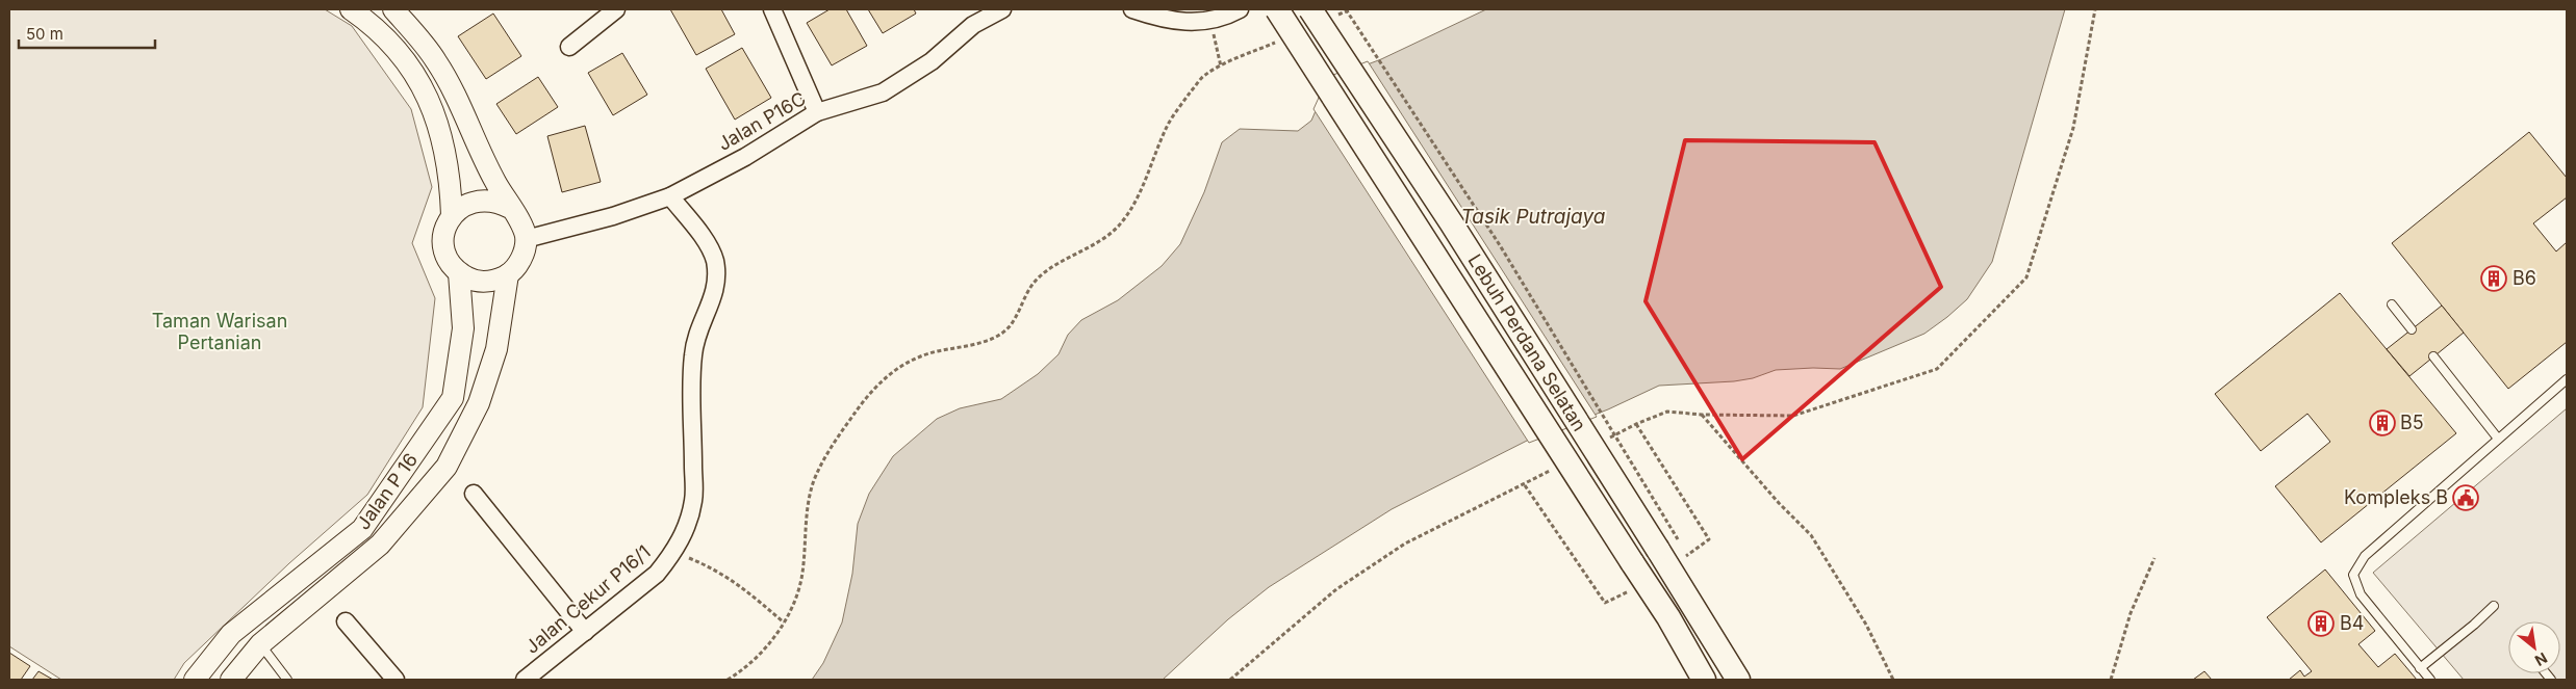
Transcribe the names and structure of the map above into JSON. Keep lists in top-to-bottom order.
{
  "streets": {
    "main road": ["Lebuh Perdana Selatan"],
    "street": ["Jalan P16C", "Jalan P 16", "Jalan Cekur P16/1"]
  },
  "crossings": [
    ["Jalan P16C", "Jalan P 16"],
    ["Jalan P16C", "Jalan Cekur P16/1"]
  ],
  "water": ["Tasik Putrajaya"],
  "parks": ["Taman Warisan Pertanian"],
  "places": {
    "building": ["B6", "B5", "B4"],
    "public building": ["Kompleks B"]
  },
  "scale_bar": "50 m",
  "north": "bottom right"
}
